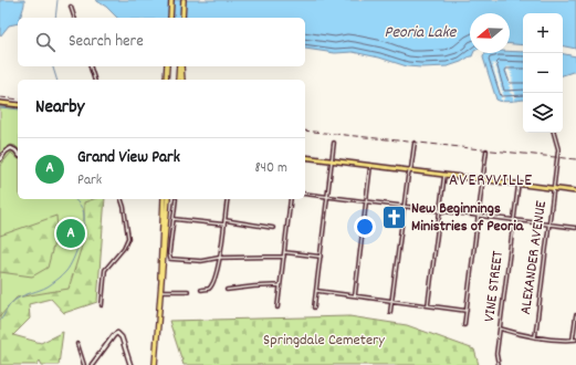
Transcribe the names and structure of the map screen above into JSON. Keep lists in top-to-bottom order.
{
  "streets": {
    "street": ["ALEXANDER AVENUE", "VINE STREET"]
  },
  "districts": ["AVERYVILLE"],
  "water": ["Peoria Lake"],
  "parks": ["Springdale Cemetery"],
  "places": {
    "church": ["New Beginnings Ministries of Peoria"]
  },
  "north": "left",
  "page": {
    "map_buttons": ["+", "−"],
    "search": "Search here",
    "heading": "Nearby",
    "list": [
      {
        "mark": "A",
        "name": "Grand View Park",
        "note": "Park",
        "value": "840 m"
      }
    ],
    "pins": "A"
  }
}
